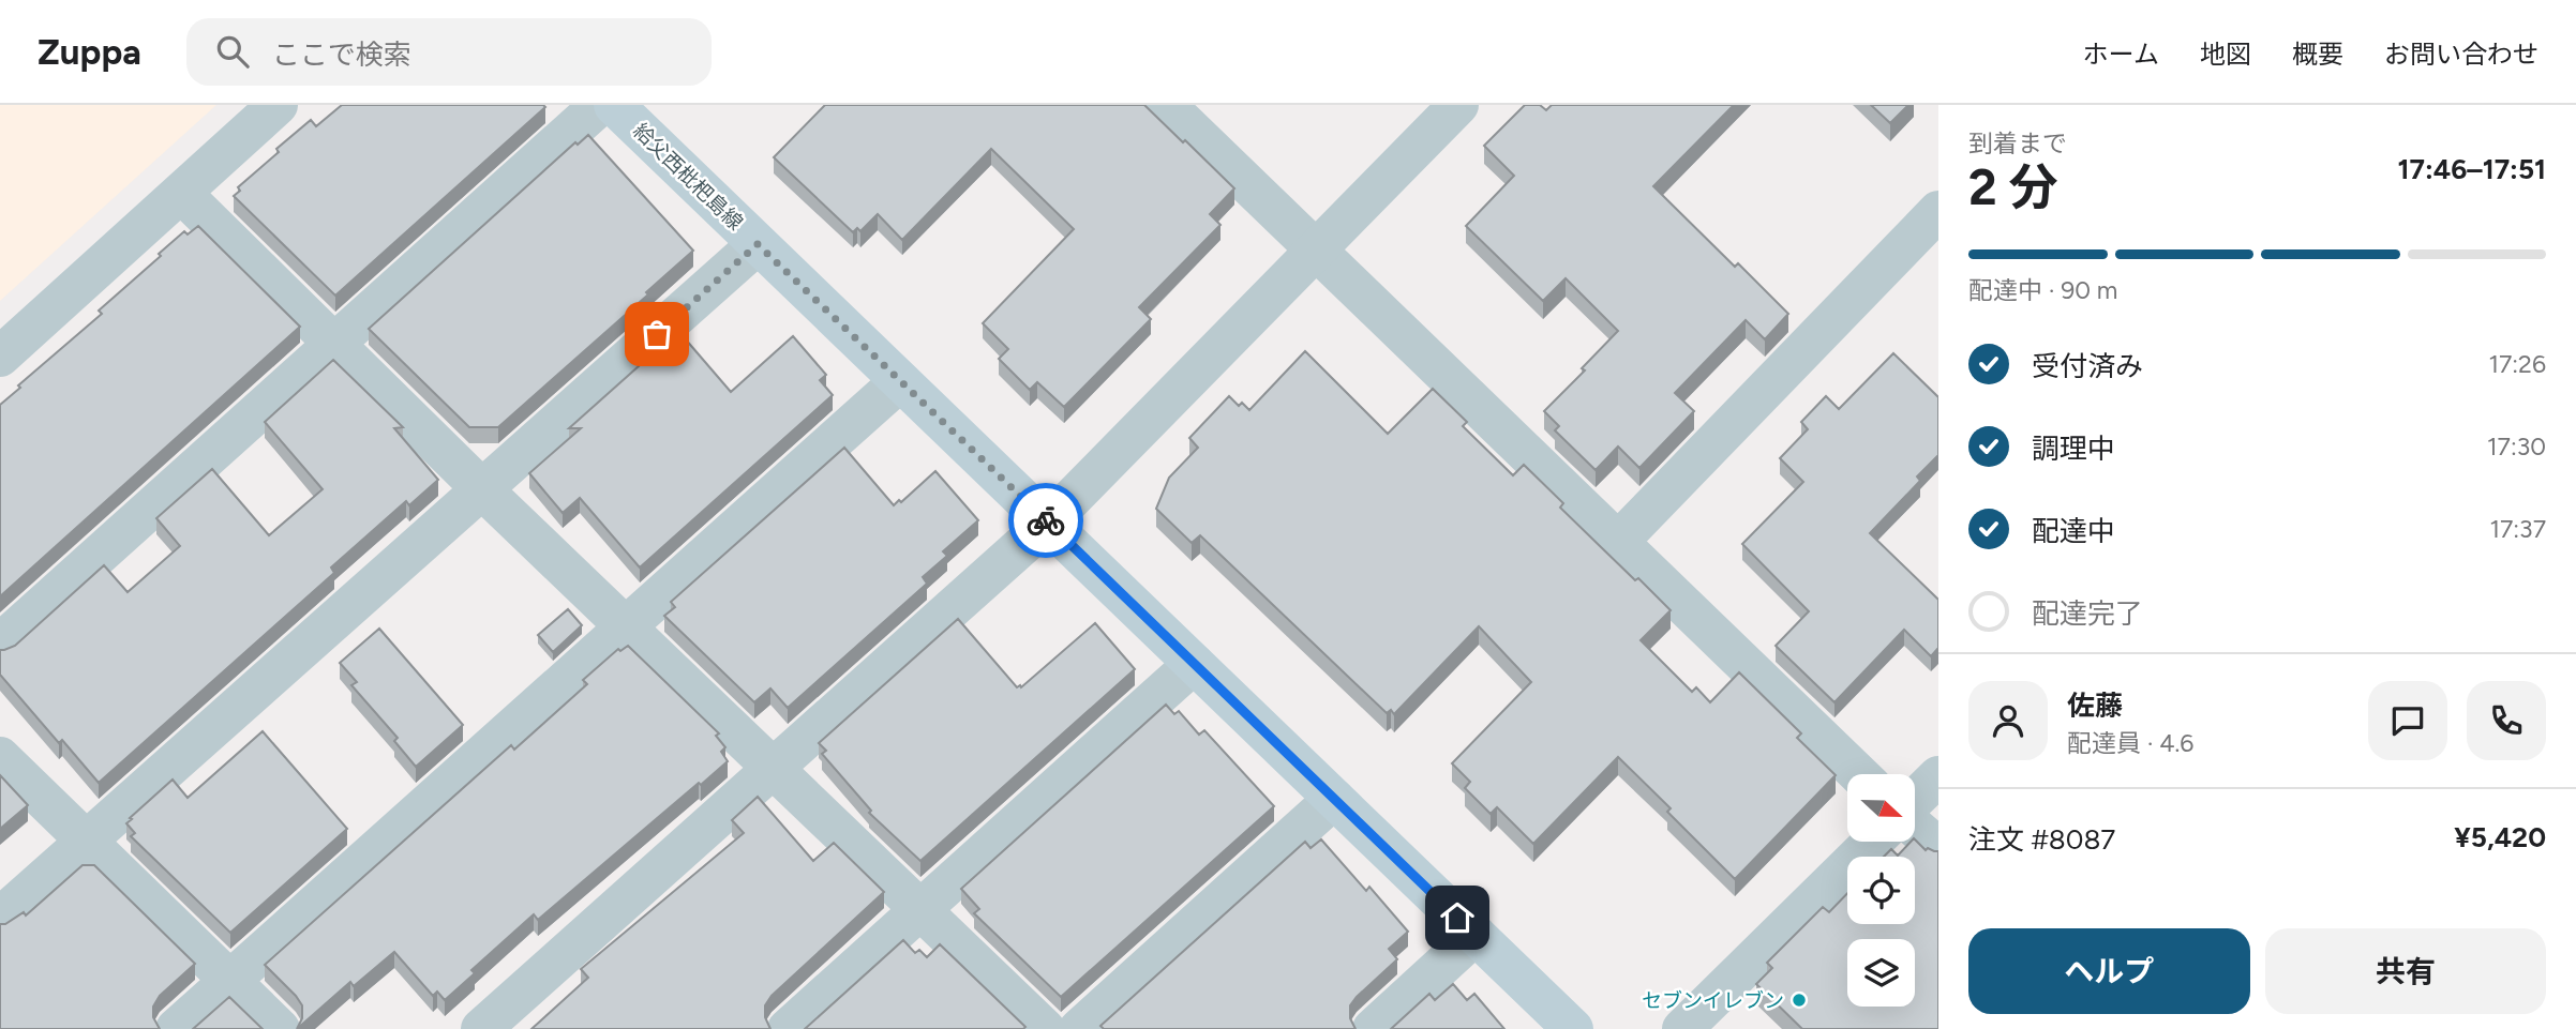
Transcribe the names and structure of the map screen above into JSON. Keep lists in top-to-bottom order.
{
  "streets": {
    "main road": ["給父西枇杷島線"]
  },
  "places": ["セブンイレブン"],
  "north": "right",
  "page": {
    "header": "Zuppa",
    "search": "ここで検索",
    "nav": [
      "ホーム",
      "地図",
      "概要",
      "お問い合わせ"
    ],
    "heading": ["2 分", "到着まで", "17:46–17:51"],
    "panel": [
      "佐藤",
      "配達員 · 4.6",
      "注文 #8087",
      "¥5,420"
    ],
    "bar": "配達中 · 90 m",
    "list": [
      ["受付済み", "17:26"],
      ["調理中", "17:30"],
      ["配達中", "17:37"],
      "配達完了"
    ],
    "buttons": ["ヘルプ", "共有"]
  }
}
